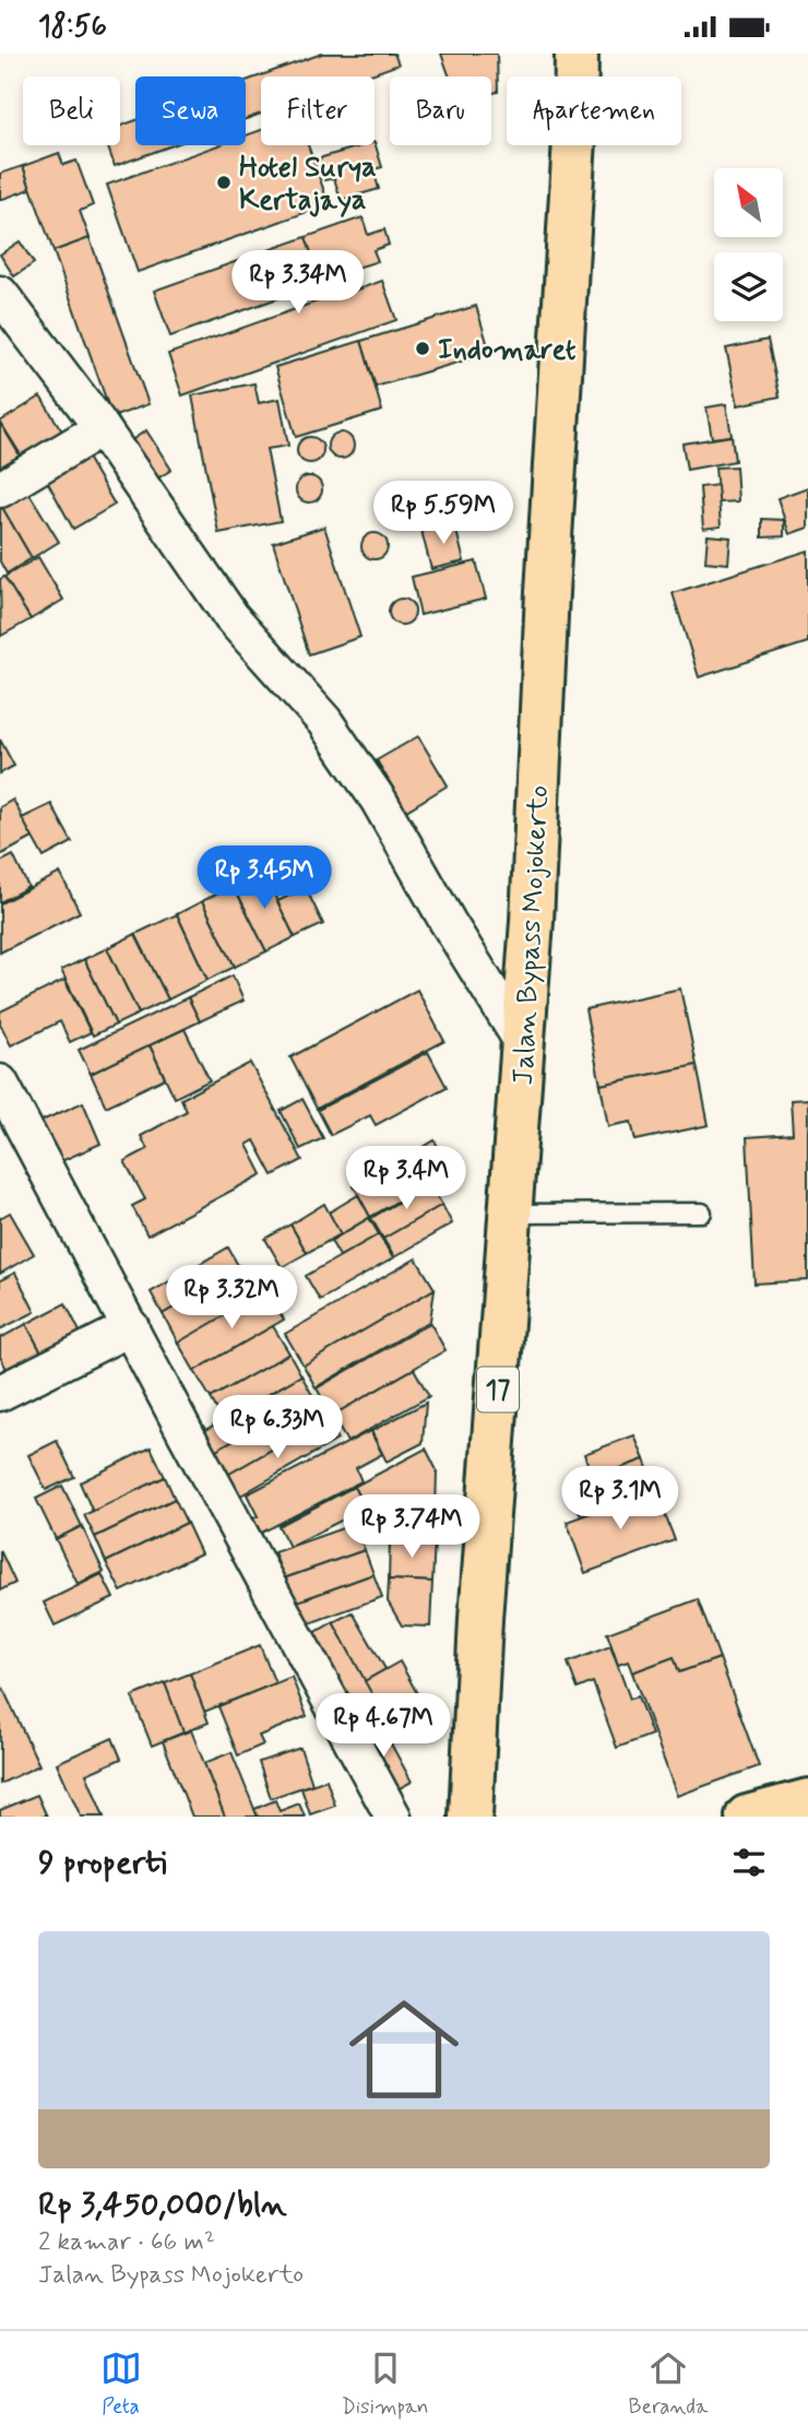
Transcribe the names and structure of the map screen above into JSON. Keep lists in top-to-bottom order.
{
  "streets": {
    "highway": ["Jalan Bypass Mojokerto", "17"]
  },
  "places": ["Hotel Surya Kertajaya", "Indomaret"],
  "north": "top left",
  "page": {
    "status": "18:56",
    "chip": [
      "Beli",
      "Sewa",
      "Filter",
      "Baru",
      "Apartemen"
    ],
    "price": [
      "Rp 3.34M",
      "Rp 5.59M",
      "Rp 3.45M",
      "Rp 3.4M",
      "Rp 3.32M",
      "Rp 6.33M",
      "Rp 3.1M",
      "Rp 3.74M",
      "Rp 4.67M"
    ],
    "heading": "9 properti",
    "list": [
      {
        "name": "Rp 3,450,000/bln",
        "note": "2 kamar · 66 m² · Jalan Bypass Mojokerto"
      }
    ],
    "tabs": ["Peta", "Disimpan", "Beranda"]
  }
}
